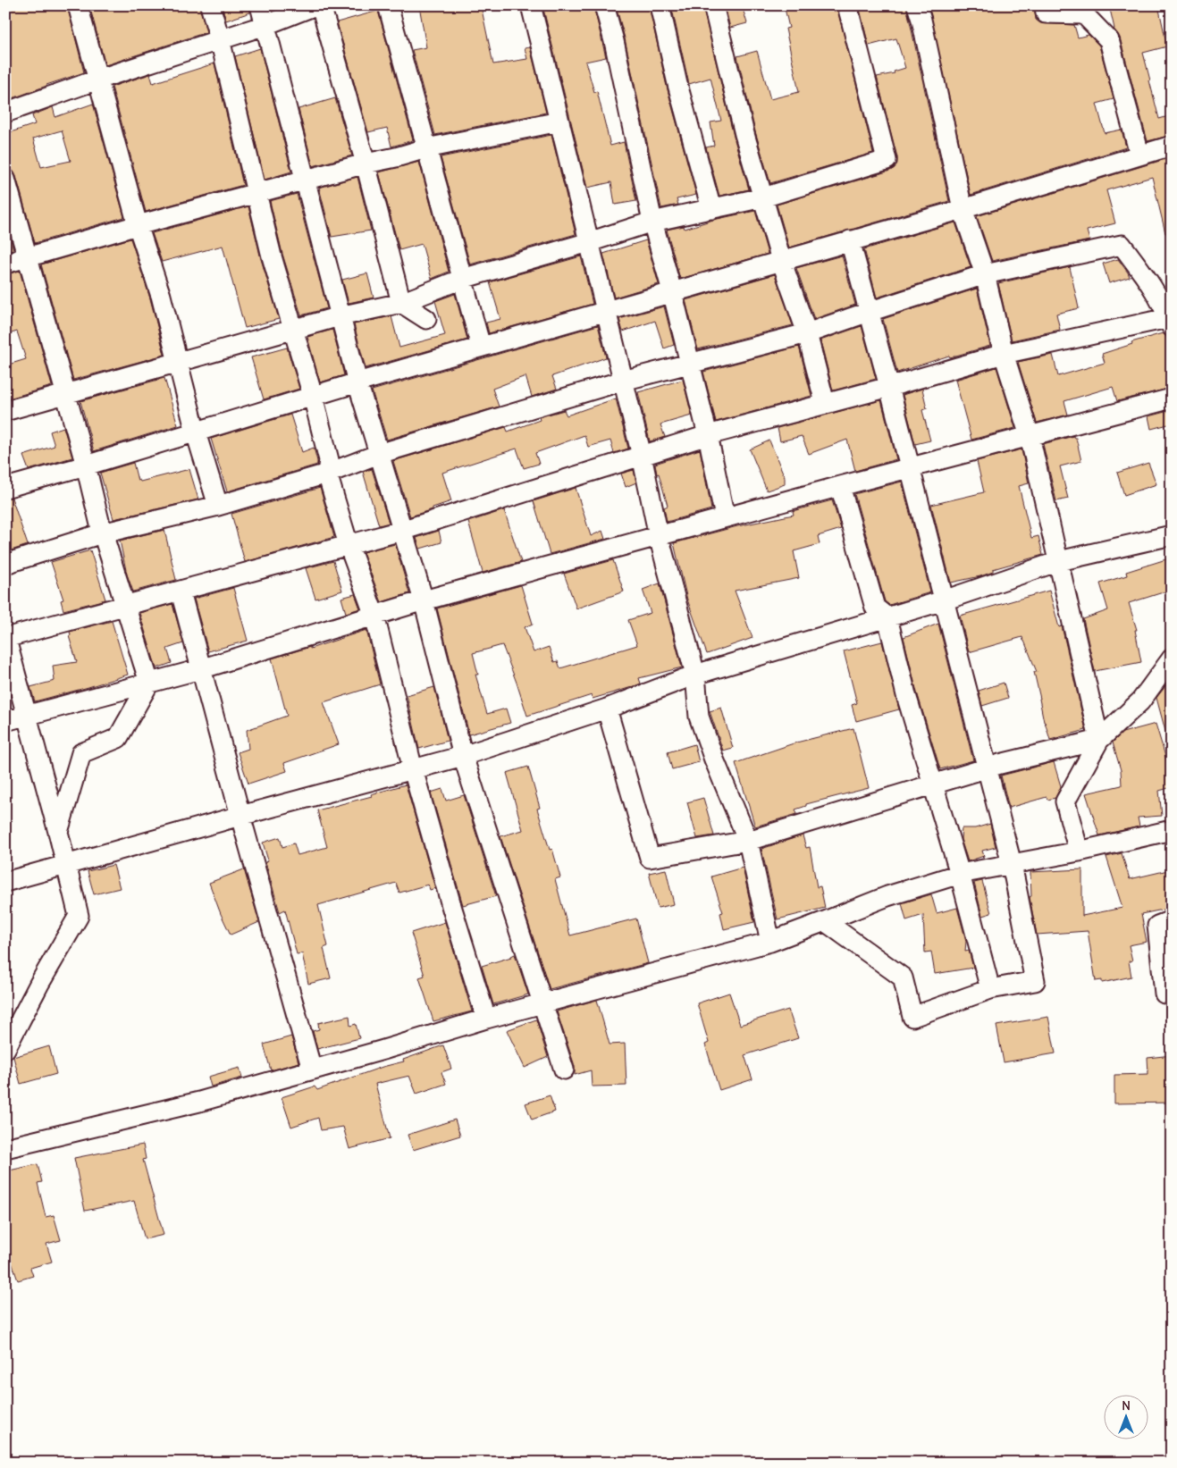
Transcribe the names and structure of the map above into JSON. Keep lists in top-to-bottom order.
{
  "north": "top"
}
